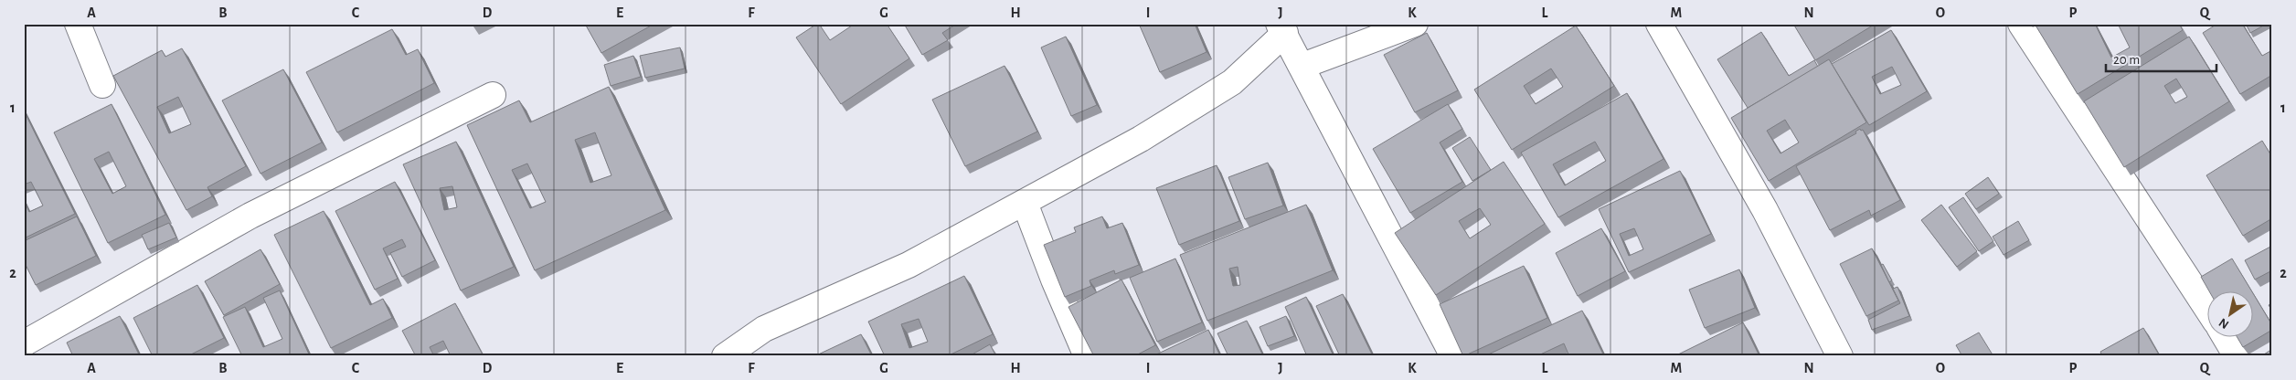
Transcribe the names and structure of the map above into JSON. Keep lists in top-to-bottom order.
{
  "scale_bar": "20 m",
  "north": "bottom left",
  "grid": {
    "columns": [
      "A",
      "B",
      "C",
      "D",
      "E",
      "F",
      "G",
      "H",
      "I",
      "J",
      "K",
      "L",
      "M",
      "N",
      "O",
      "P",
      "Q"
    ],
    "rows": ["1", "2"]
  }
}
